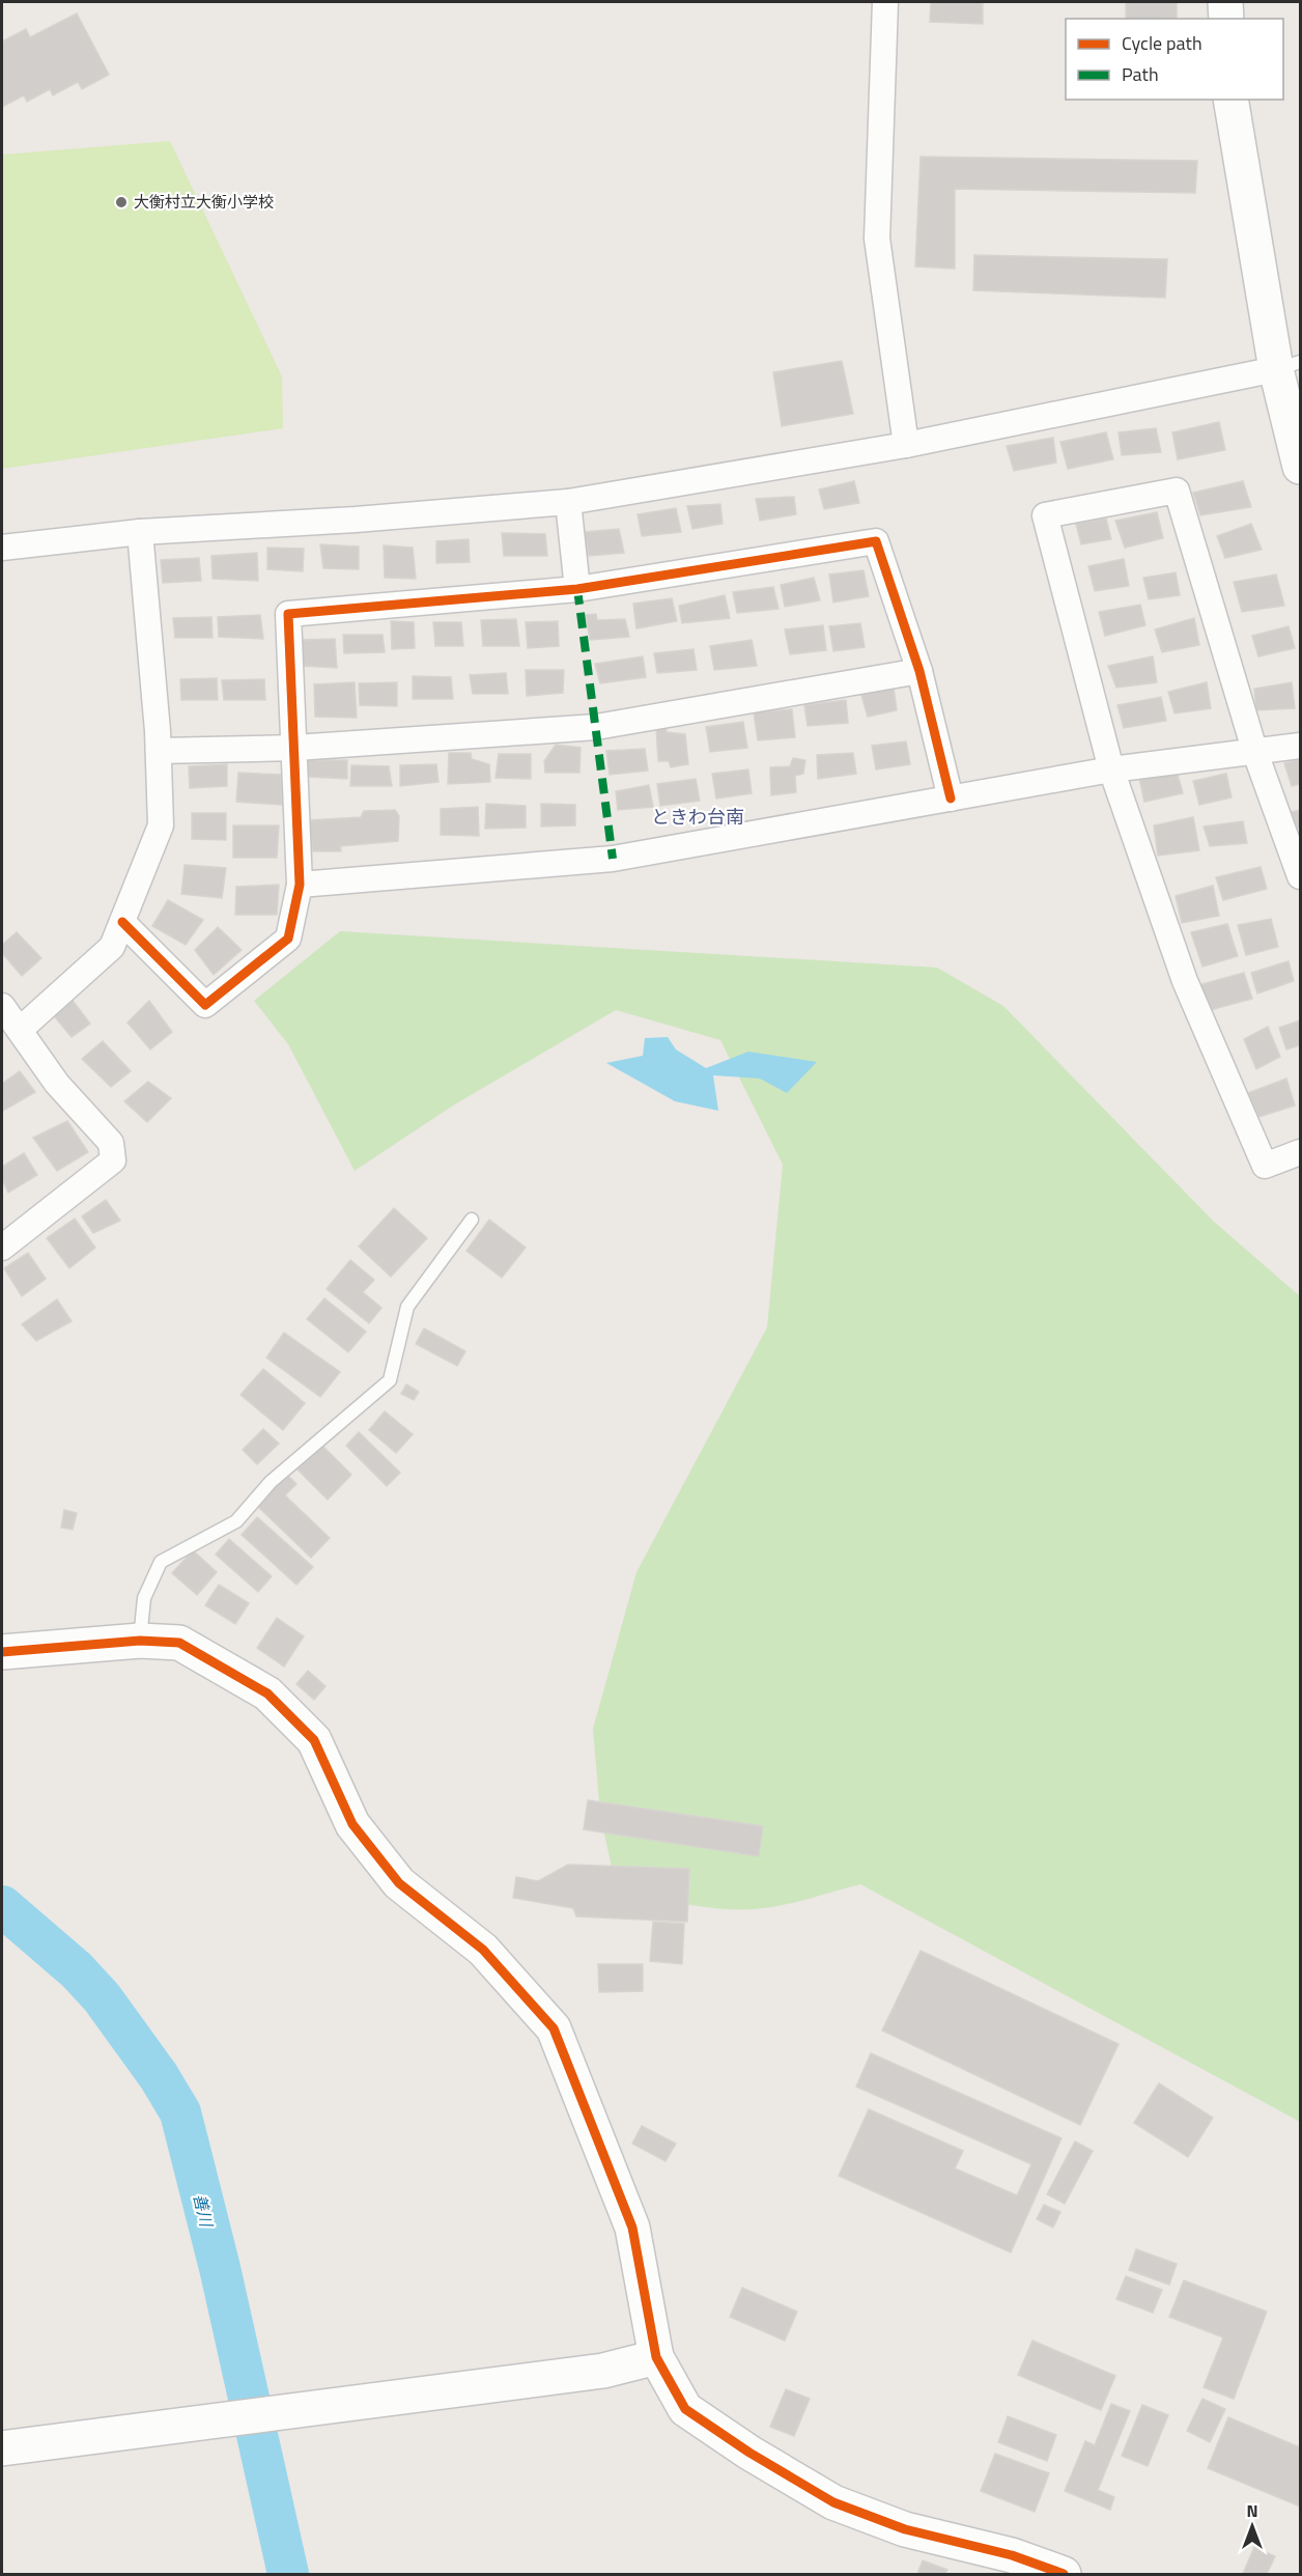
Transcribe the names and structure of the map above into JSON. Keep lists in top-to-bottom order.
{
  "districts": ["ときわ台南"],
  "water": ["善川"],
  "places": ["大衡村立大衡小学校"],
  "legend": ["Cycle path", "Path"],
  "north": "top"
}
